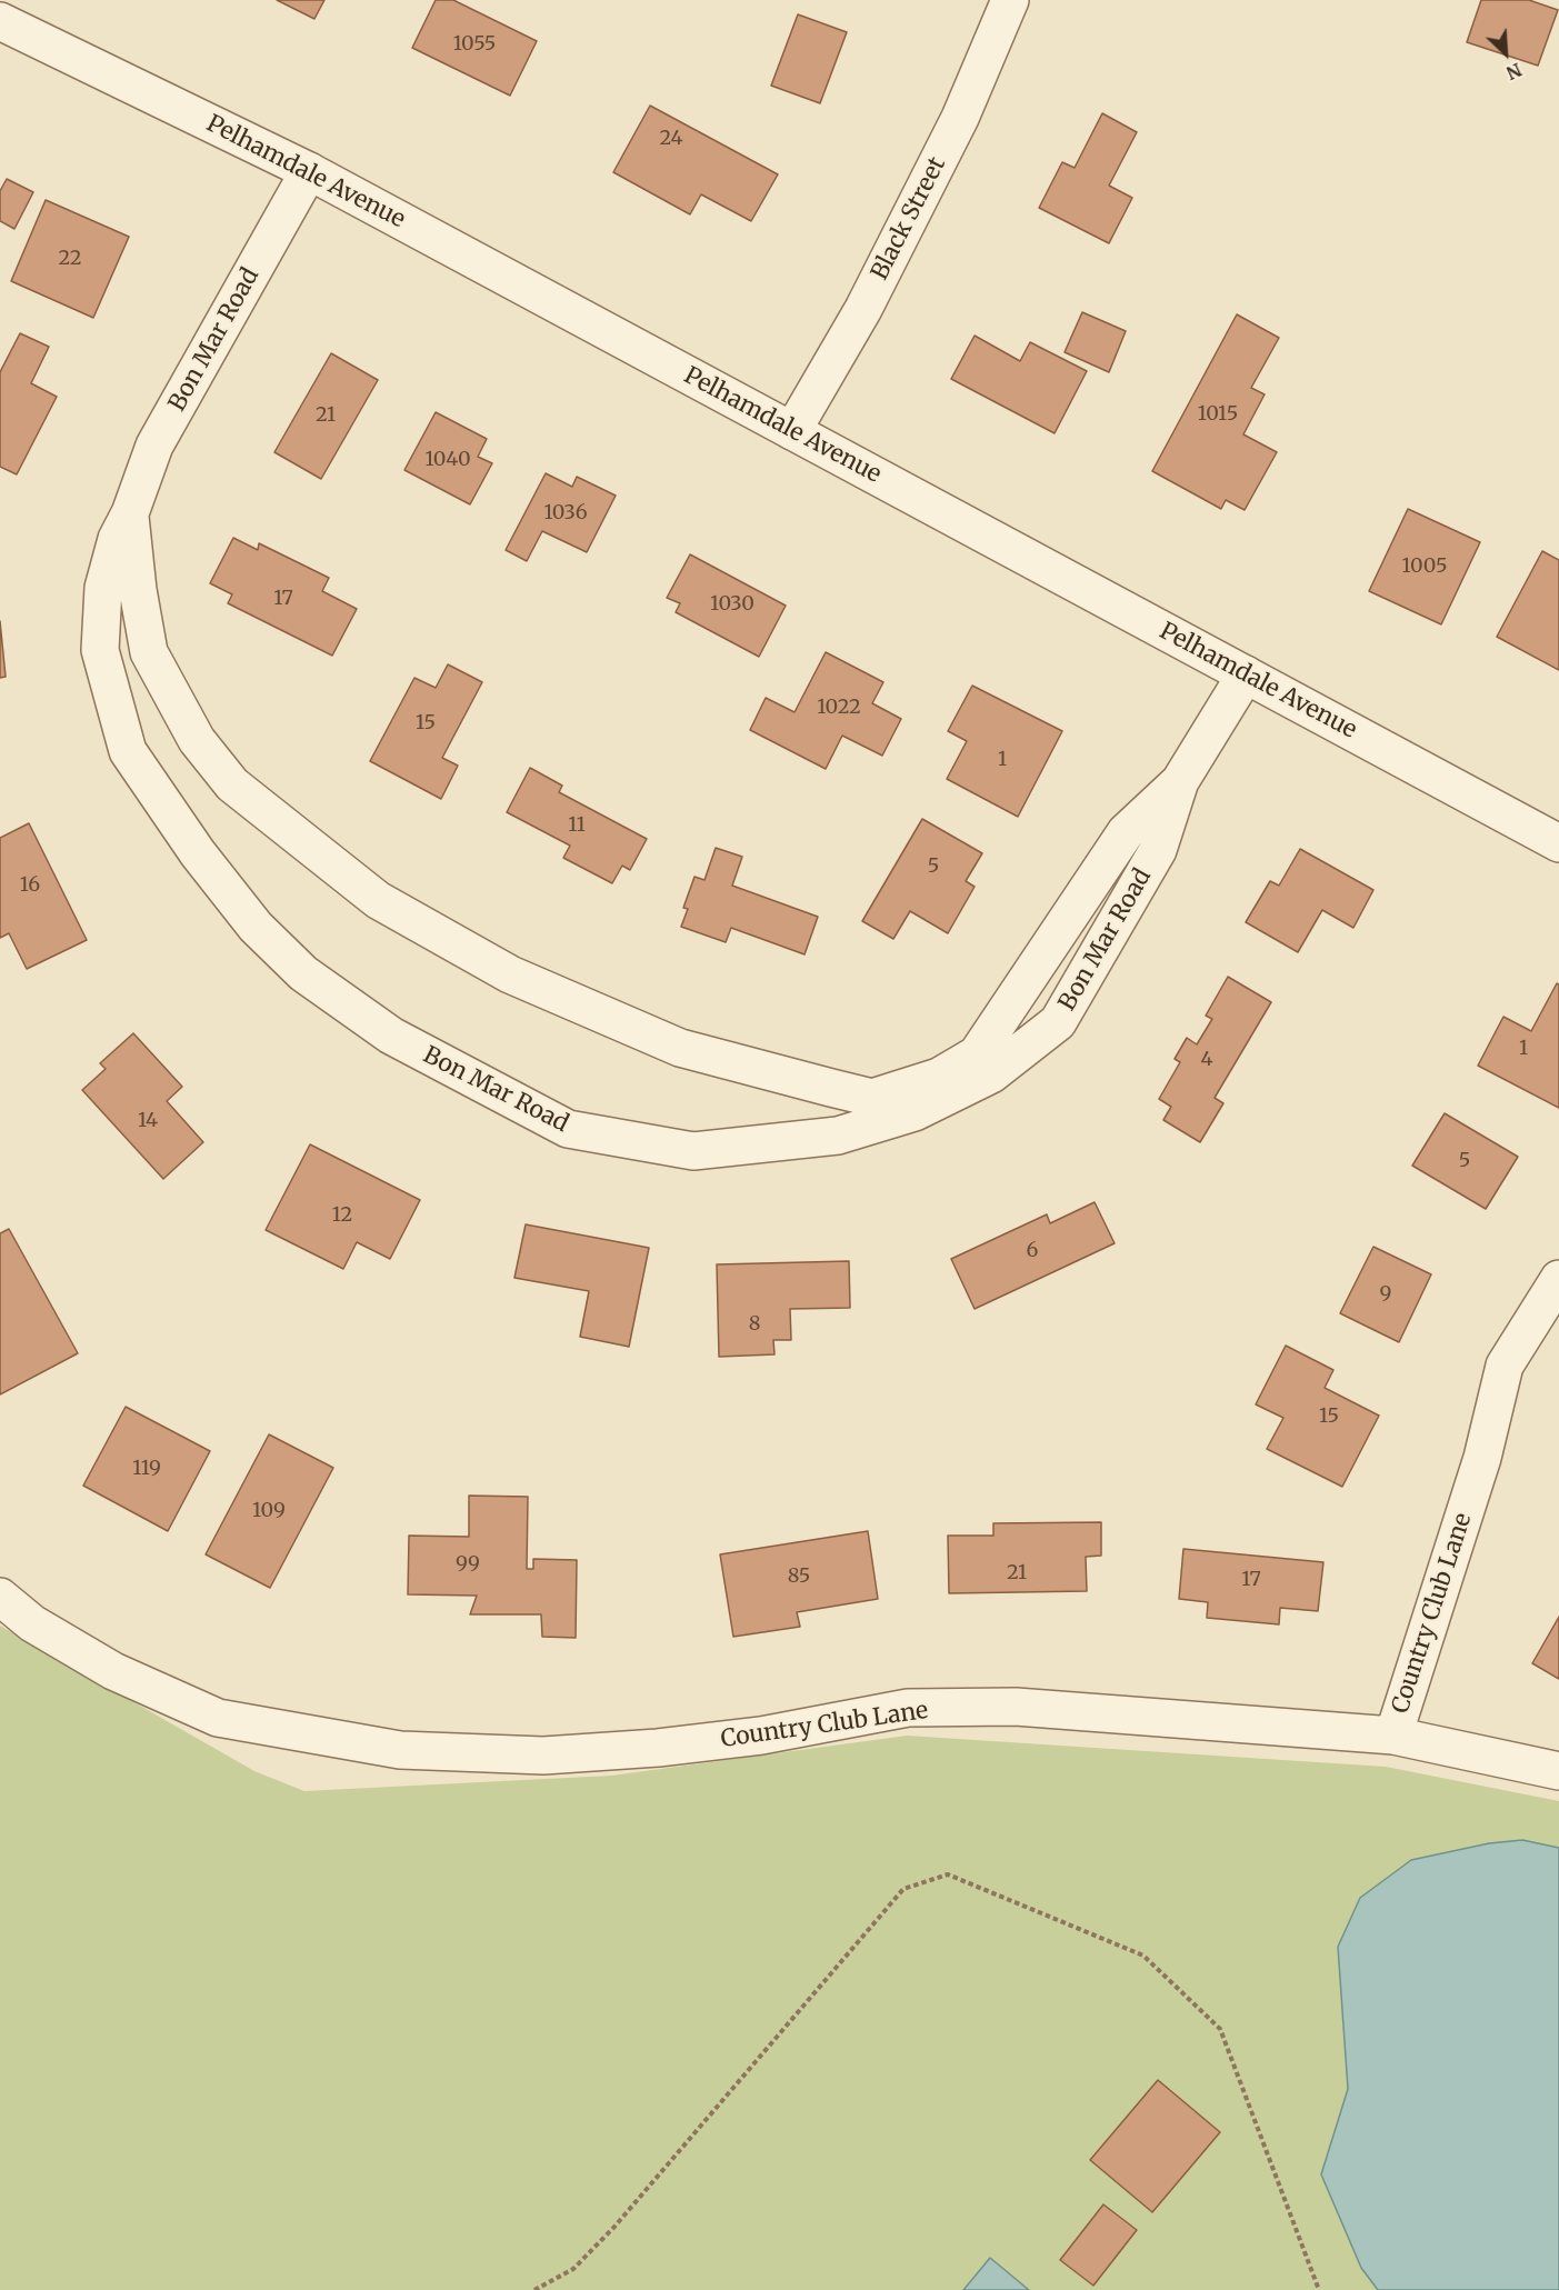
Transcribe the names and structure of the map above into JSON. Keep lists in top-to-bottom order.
{
  "streets": {
    "street": [
      "Pelhamdale Avenue",
      "Black Street",
      "Bon Mar Road",
      "Country Club Lane"
    ]
  },
  "crossings": [
    ["Pelhamdale Avenue", "Black Street"],
    ["Pelhamdale Avenue", "Bon Mar Road"]
  ],
  "house_numbers": [
    "1055",
    "24",
    "22",
    "1015",
    "21",
    "1040",
    "1036",
    "1005",
    "17",
    "1030",
    "1022",
    "15",
    "1",
    "11",
    "5",
    "16",
    "1",
    "4",
    "14",
    "5",
    "12",
    "6",
    "9",
    "8",
    "15",
    "119",
    "109",
    "99",
    "21",
    "85",
    "17"
  ],
  "north": "bottom right"
}
